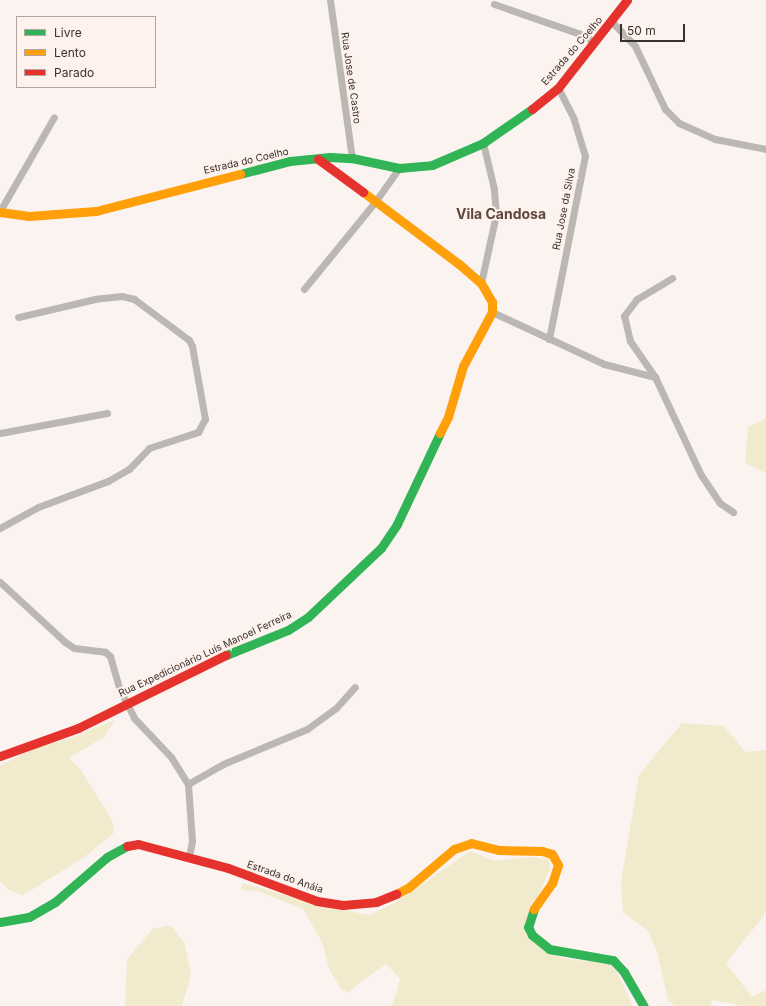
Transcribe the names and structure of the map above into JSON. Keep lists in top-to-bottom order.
{
  "streets": {
    "street": [
      "Estrada do Coelho",
      "Rua Jose de Castro",
      "Rua Jose da Silva",
      "Rua Expedicionário Luís Manoel Ferreira",
      "Estrada do Anáia"
    ]
  },
  "crossings": [
    ["Estrada do Coelho", "Rua Jose de Castro"],
    ["Estrada do Coelho", "Rua Jose da Silva"]
  ],
  "districts": ["Vila Candosa"],
  "legend": ["Livre", "Lento", "Parado"],
  "scale_bar": "50 m"
}
